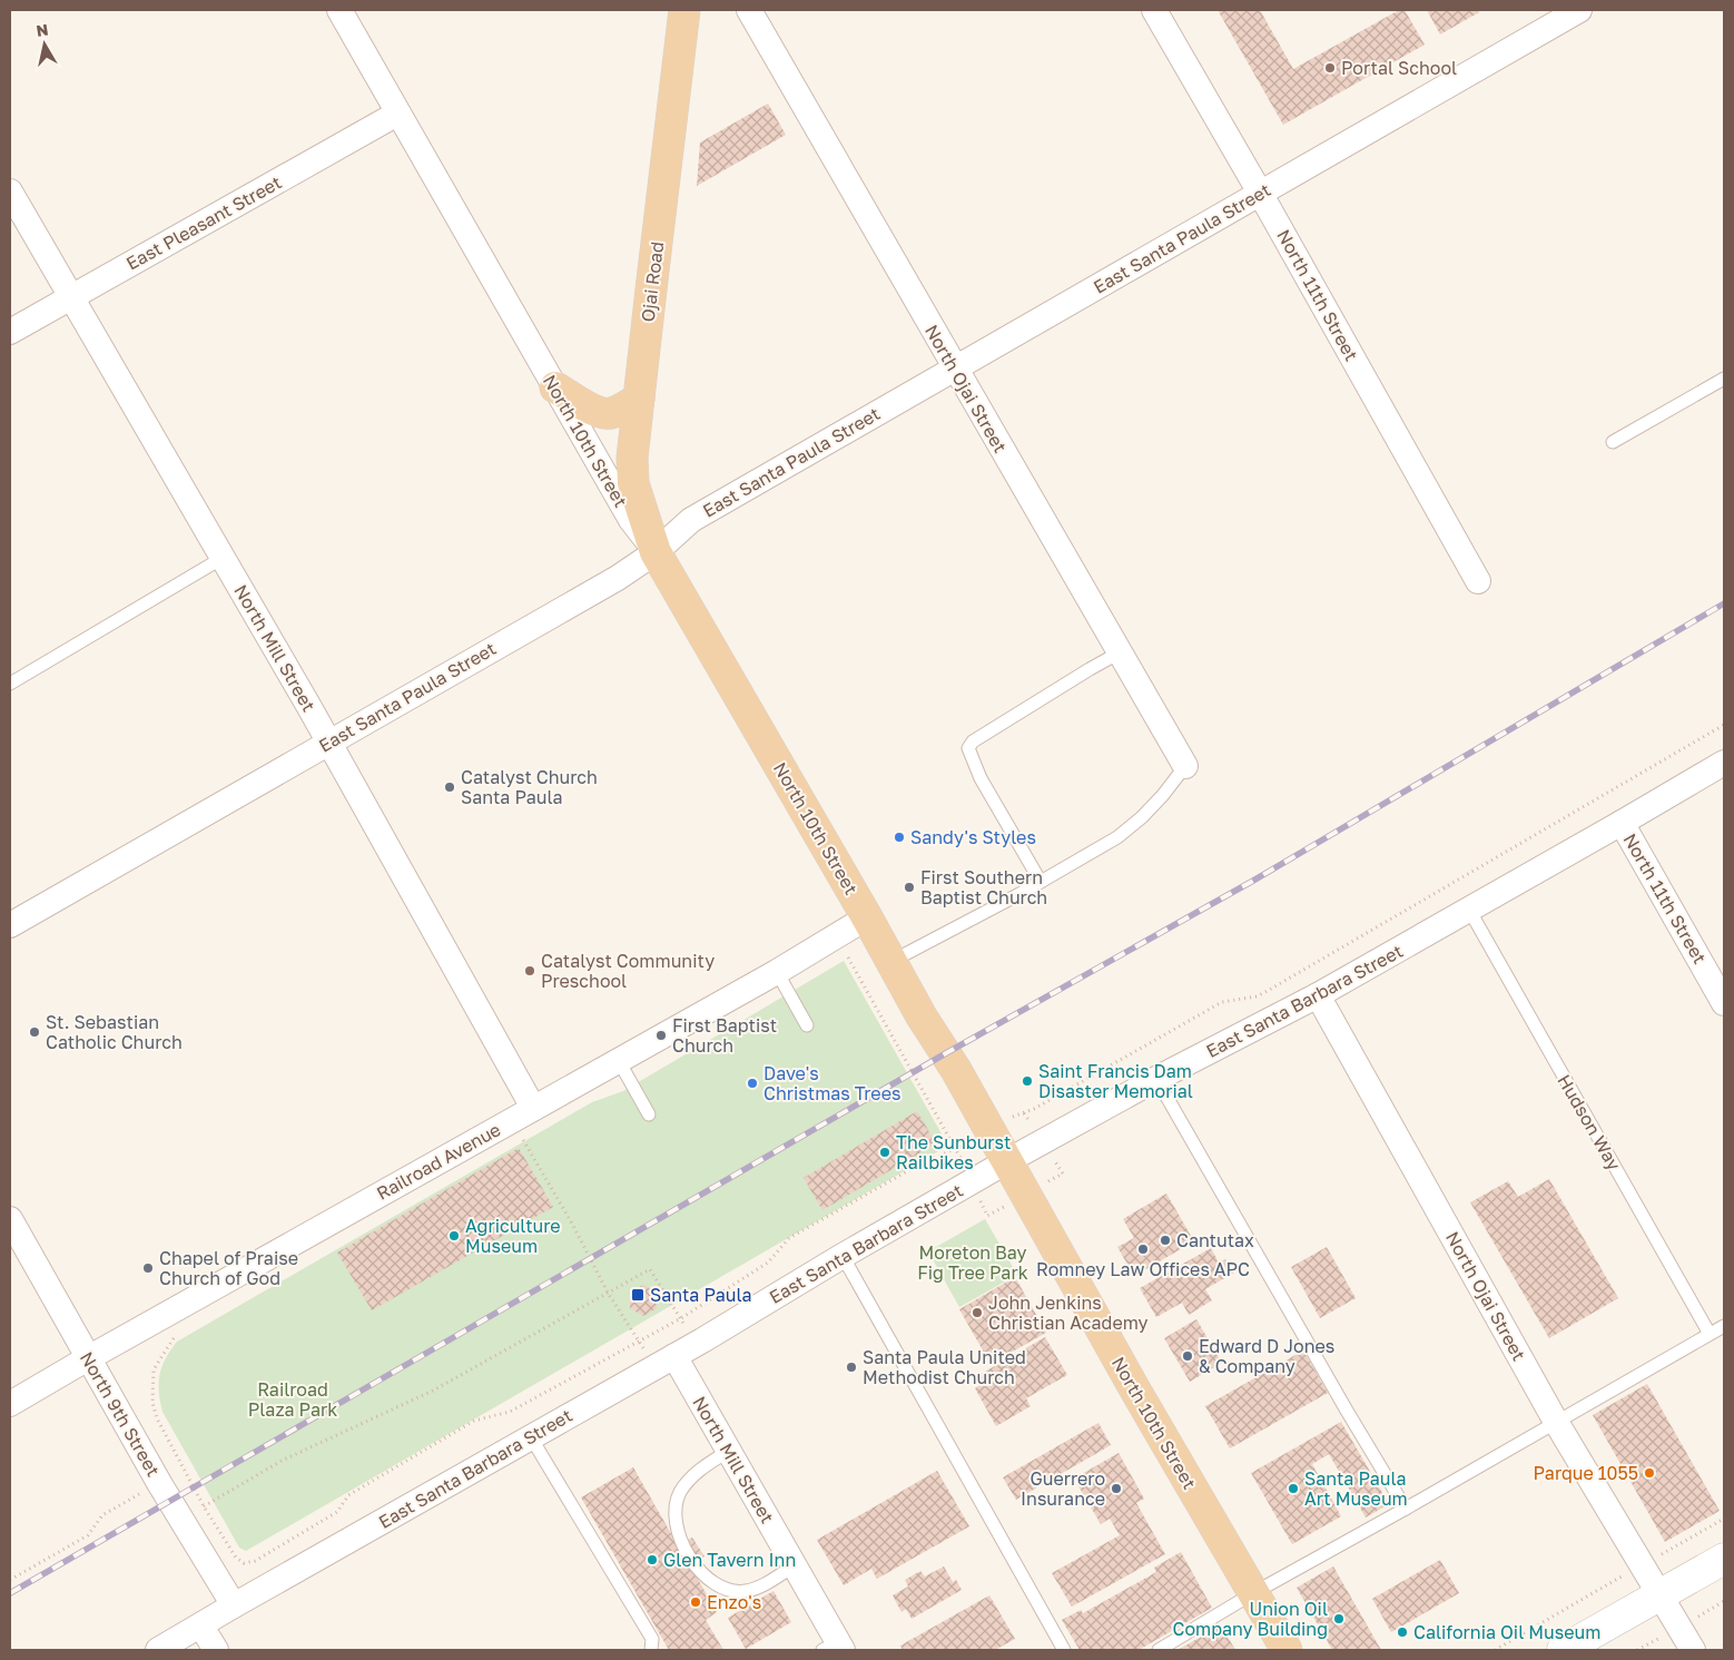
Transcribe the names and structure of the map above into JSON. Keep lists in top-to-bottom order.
{
  "streets": {
    "main road": ["Ojai Road", "North 10th Street"],
    "street": [
      "East Pleasant Street",
      "East Santa Paula Street",
      "North 11th Street",
      "North Ojai Street",
      "North Mill Street",
      "East Santa Barbara Street",
      "Railroad Avenue",
      "North 9th Street"
    ],
    "lane": ["Hudson Way"]
  },
  "crossings": [
    ["East Pleasant Street", "North 10th Street"],
    ["East Pleasant Street", "North Mill Street"],
    ["East Santa Paula Street", "Ojai Road"],
    ["East Santa Paula Street", "North 11th Street"],
    ["East Santa Paula Street", "North Ojai Street"],
    ["East Santa Paula Street", "North 10th Street"],
    ["East Santa Paula Street", "North Mill Street"],
    ["Ojai Road", "North 10th Street"],
    ["North 11th Street", "East Santa Barbara Street"],
    ["North Ojai Street", "East Santa Barbara Street"],
    ["North 10th Street", "East Santa Barbara Street"],
    ["North 10th Street", "Railroad Avenue"],
    ["North Mill Street", "East Santa Barbara Street"],
    ["North Mill Street", "Railroad Avenue"],
    ["East Santa Barbara Street", "Hudson Way"],
    ["East Santa Barbara Street", "North 9th Street"],
    ["Railroad Avenue", "North 9th Street"]
  ],
  "parks": ["Moreton Bay Fig Tree Park", "Railroad Plaza Park"],
  "places": {
    "other": [
      "Portal School",
      "Catalyst Church Santa Paula",
      "Sandy's Styles",
      "First Southern Baptist Church",
      "Catalyst Community Preschool",
      "St. Sebastian Catholic Church",
      "First Baptist Church",
      "Saint Francis Dam Disaster Memorial",
      "Dave's Christmas Trees",
      "The Sunburst Railbikes",
      "Agriculture Museum",
      "Cantutax",
      "Romney Law Offices APC",
      "Chapel of Praise Church of God",
      "John Jenkins Christian Academy",
      "Edward D Jones & Company",
      "Santa Paula United Methodist Church",
      "Parque 1055",
      "Guerrero Insurance",
      "Santa Paula Art Museum",
      "Glen Tavern Inn",
      "Enzo's",
      "Union Oil Company Building",
      "California Oil Museum"
    ],
    "transit": ["Santa Paula"]
  },
  "north": "top"
}
